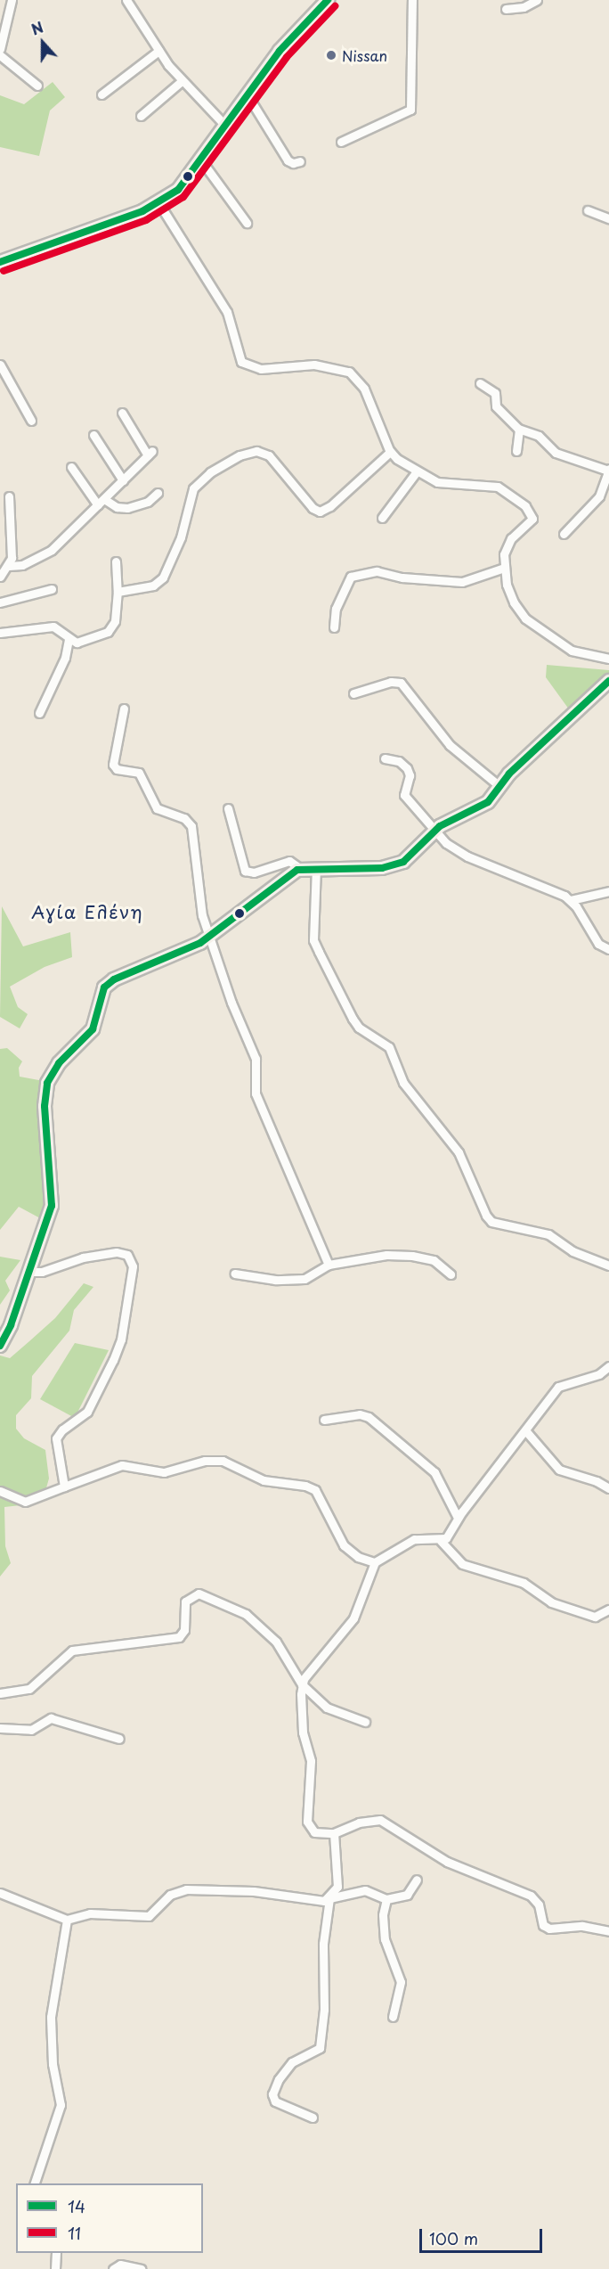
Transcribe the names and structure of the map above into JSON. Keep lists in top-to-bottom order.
{
  "districts": ["Αγία Ελένη"],
  "places": ["Nissan"],
  "lines": ["transit line 14", "transit line 11"],
  "legend": ["14", "11"],
  "scale_bar": "100 m",
  "north": "top"
}
